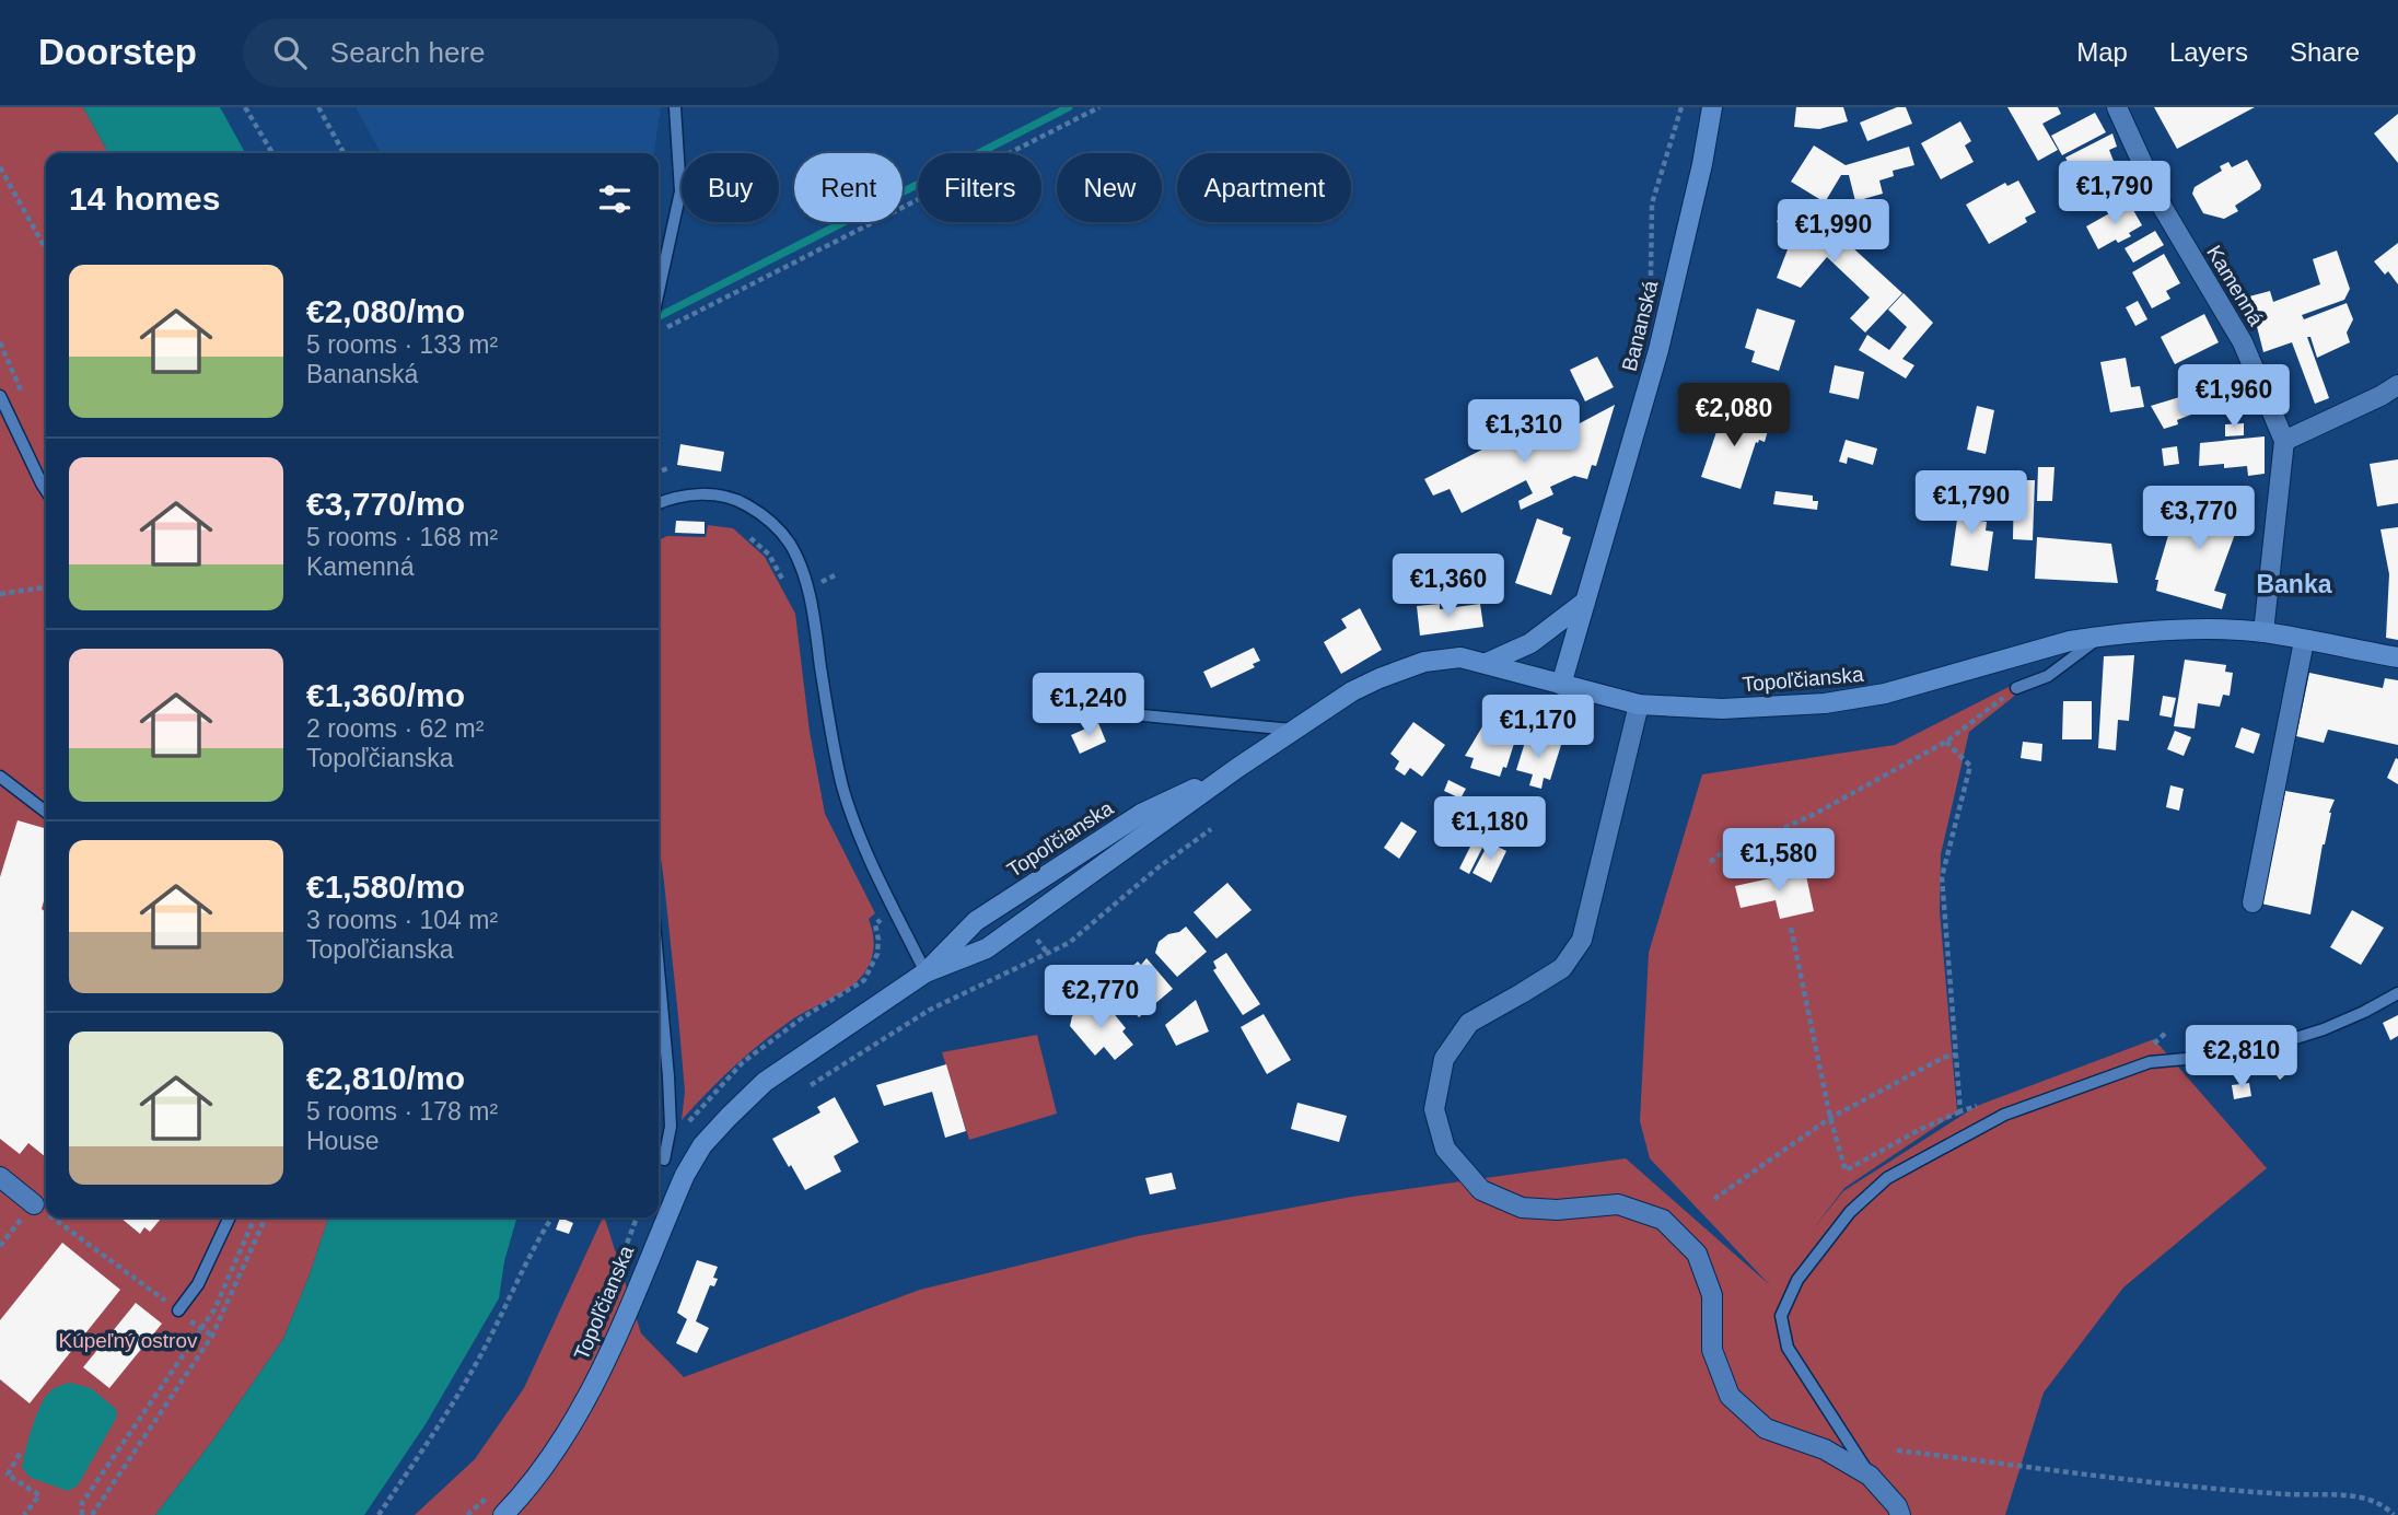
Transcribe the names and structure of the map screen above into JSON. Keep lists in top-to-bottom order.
{
  "streets": {
    "main road": ["Bananská", "Topoľčianska"],
    "street": ["Kamenná"]
  },
  "crossings": [
    ["Kamenná", "Topoľčianska"],
    ["Bananská", "Topoľčianska"]
  ],
  "districts": ["Banka"],
  "parks": ["Kúpeľný ostrov"],
  "page": {
    "header": "Doorstep",
    "search": "Search here",
    "nav": ["Map", "Layers", "Share"],
    "chip": [
      "Buy",
      "Rent",
      "Filters",
      "New",
      "Apartment"
    ],
    "heading": "14 homes",
    "price": [
      "€1,790",
      "€1,990",
      "€1,960",
      "€2,080",
      "€1,310",
      "€1,790",
      "€3,770",
      "€1,360",
      "€1,240",
      "€1,170",
      "€1,180",
      "€1,580",
      "€2,770",
      "€2,810"
    ],
    "list": [
      {
        "name": "€2,080/mo",
        "note": "5 rooms · 133 m² · Bananská"
      },
      {
        "name": "€3,770/mo",
        "note": "5 rooms · 168 m² · Kamenná"
      },
      {
        "name": "€1,360/mo",
        "note": "2 rooms · 62 m² · Topoľčianska"
      },
      {
        "name": "€1,580/mo",
        "note": "3 rooms · 104 m² · Topoľčianska"
      },
      {
        "name": "€2,810/mo",
        "note": "5 rooms · 178 m² · House"
      }
    ]
  }
}
